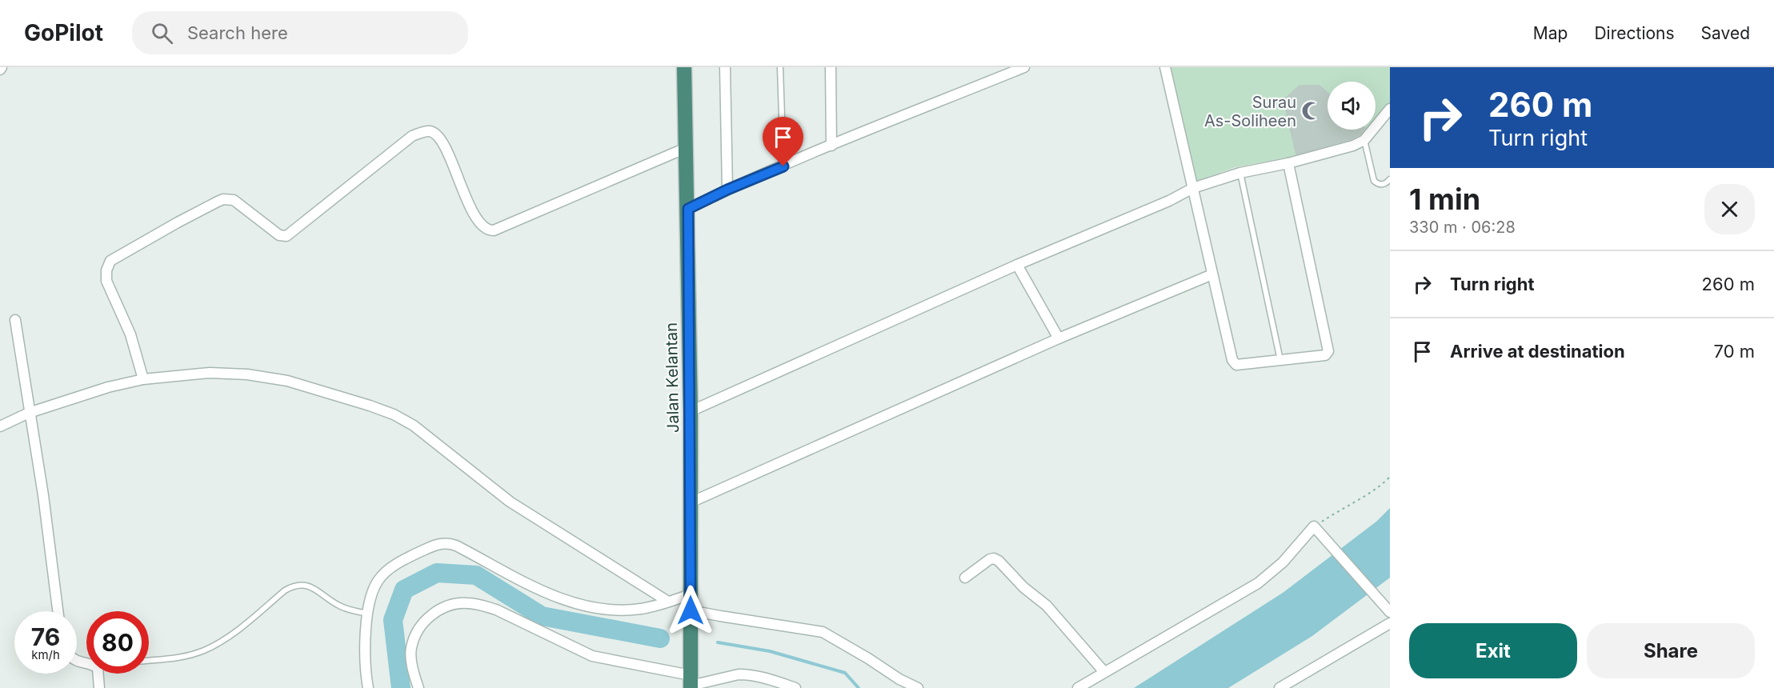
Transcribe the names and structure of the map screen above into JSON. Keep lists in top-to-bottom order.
{
  "streets": {
    "highway": ["Jalan Kelantan"]
  },
  "places": {
    "mosque": ["Surau As-Soliheen"]
  },
  "page": {
    "header": "GoPilot",
    "search": "Search here",
    "nav": ["Map", "Directions", "Saved"],
    "turn": ["260 m", "Turn right"],
    "heading": ["1 min", "330 m · 06:28"],
    "list": [
      {
        "name": "Turn right",
        "value": "260 m"
      },
      {
        "name": "Arrive at destination",
        "value": "70 m"
      }
    ],
    "speed": "76 km/h",
    "limit": "80",
    "buttons": ["Exit", "Share"]
  }
}
